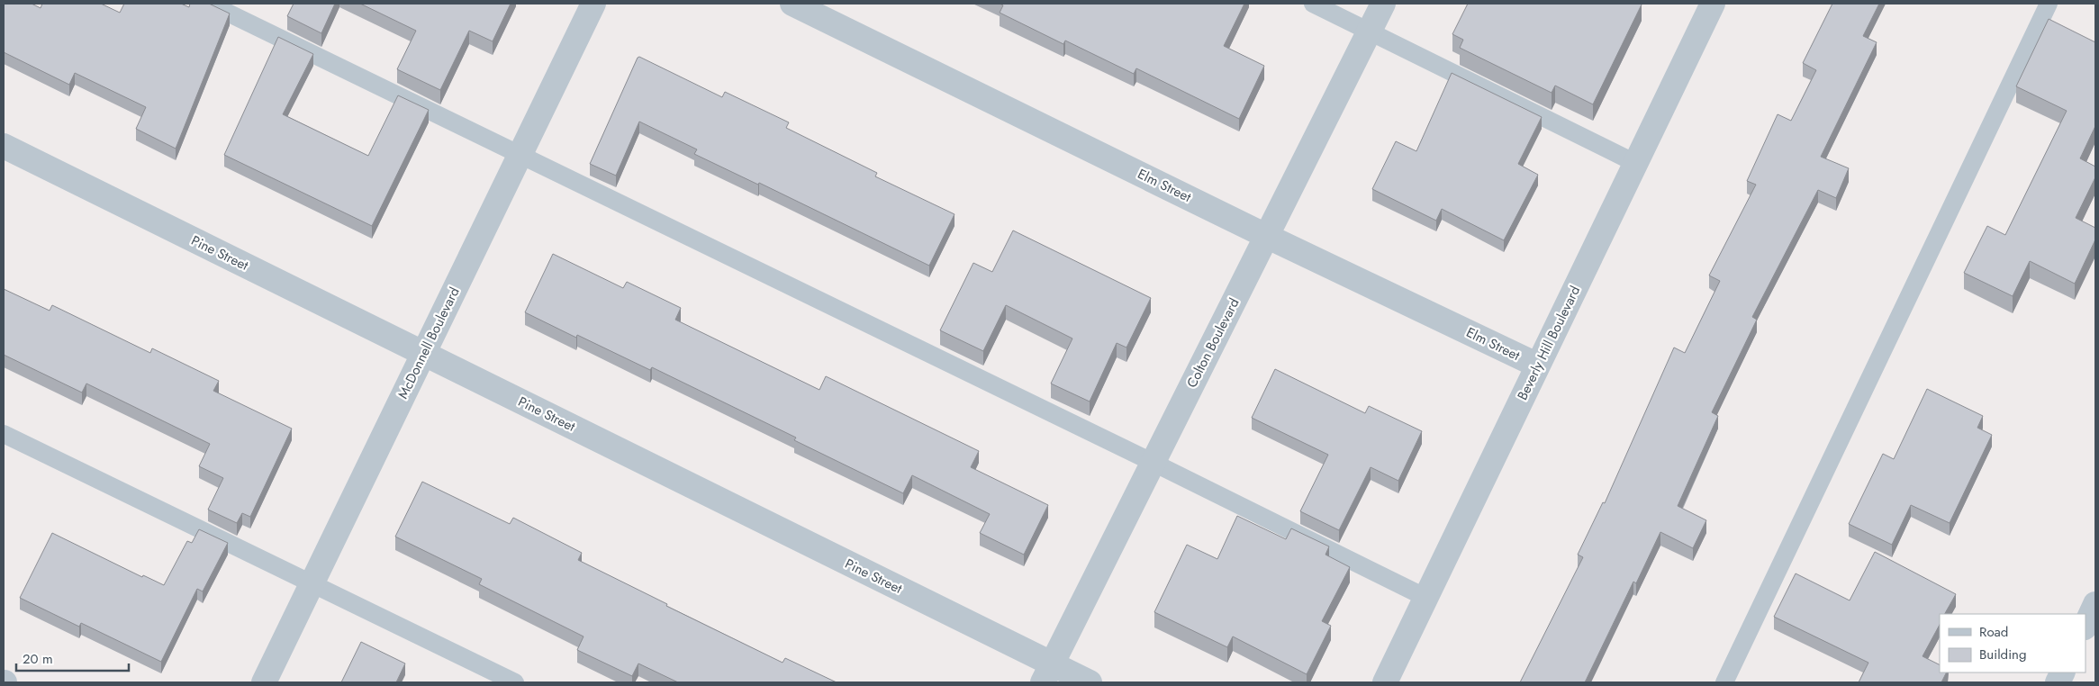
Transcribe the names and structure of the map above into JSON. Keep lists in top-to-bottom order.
{
  "streets": {
    "street": [
      "Elm Street",
      "Pine Street",
      "McDonnell Boulevard",
      "Colton Boulevard",
      "Beverly Hill Boulevard"
    ]
  },
  "crossings": [
    ["Elm Street", "Colton Boulevard"],
    ["Elm Street", "Beverly Hill Boulevard"],
    ["Pine Street", "McDonnell Boulevard"],
    ["Pine Street", "Colton Boulevard"]
  ],
  "legend": ["Road", "Building"],
  "scale_bar": "20 m"
}
